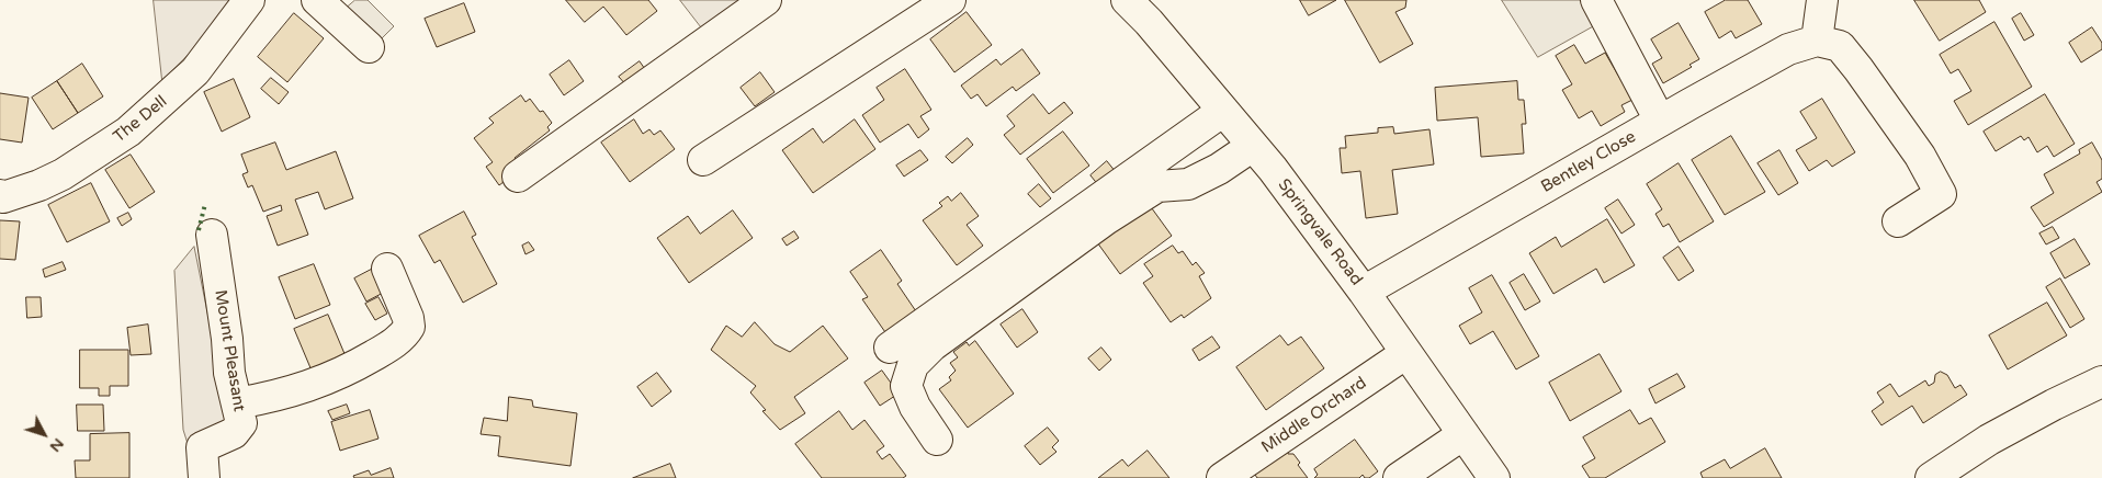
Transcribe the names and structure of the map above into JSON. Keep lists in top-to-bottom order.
{
  "streets": {
    "street": [
      "The Dell",
      "Bentley Close",
      "Springvale Road",
      "Mount Pleasant",
      "Middle Orchard"
    ]
  },
  "crossings": [
    ["Bentley Close", "Springvale Road"],
    ["Springvale Road", "Middle Orchard"]
  ],
  "north": "bottom right"
}
